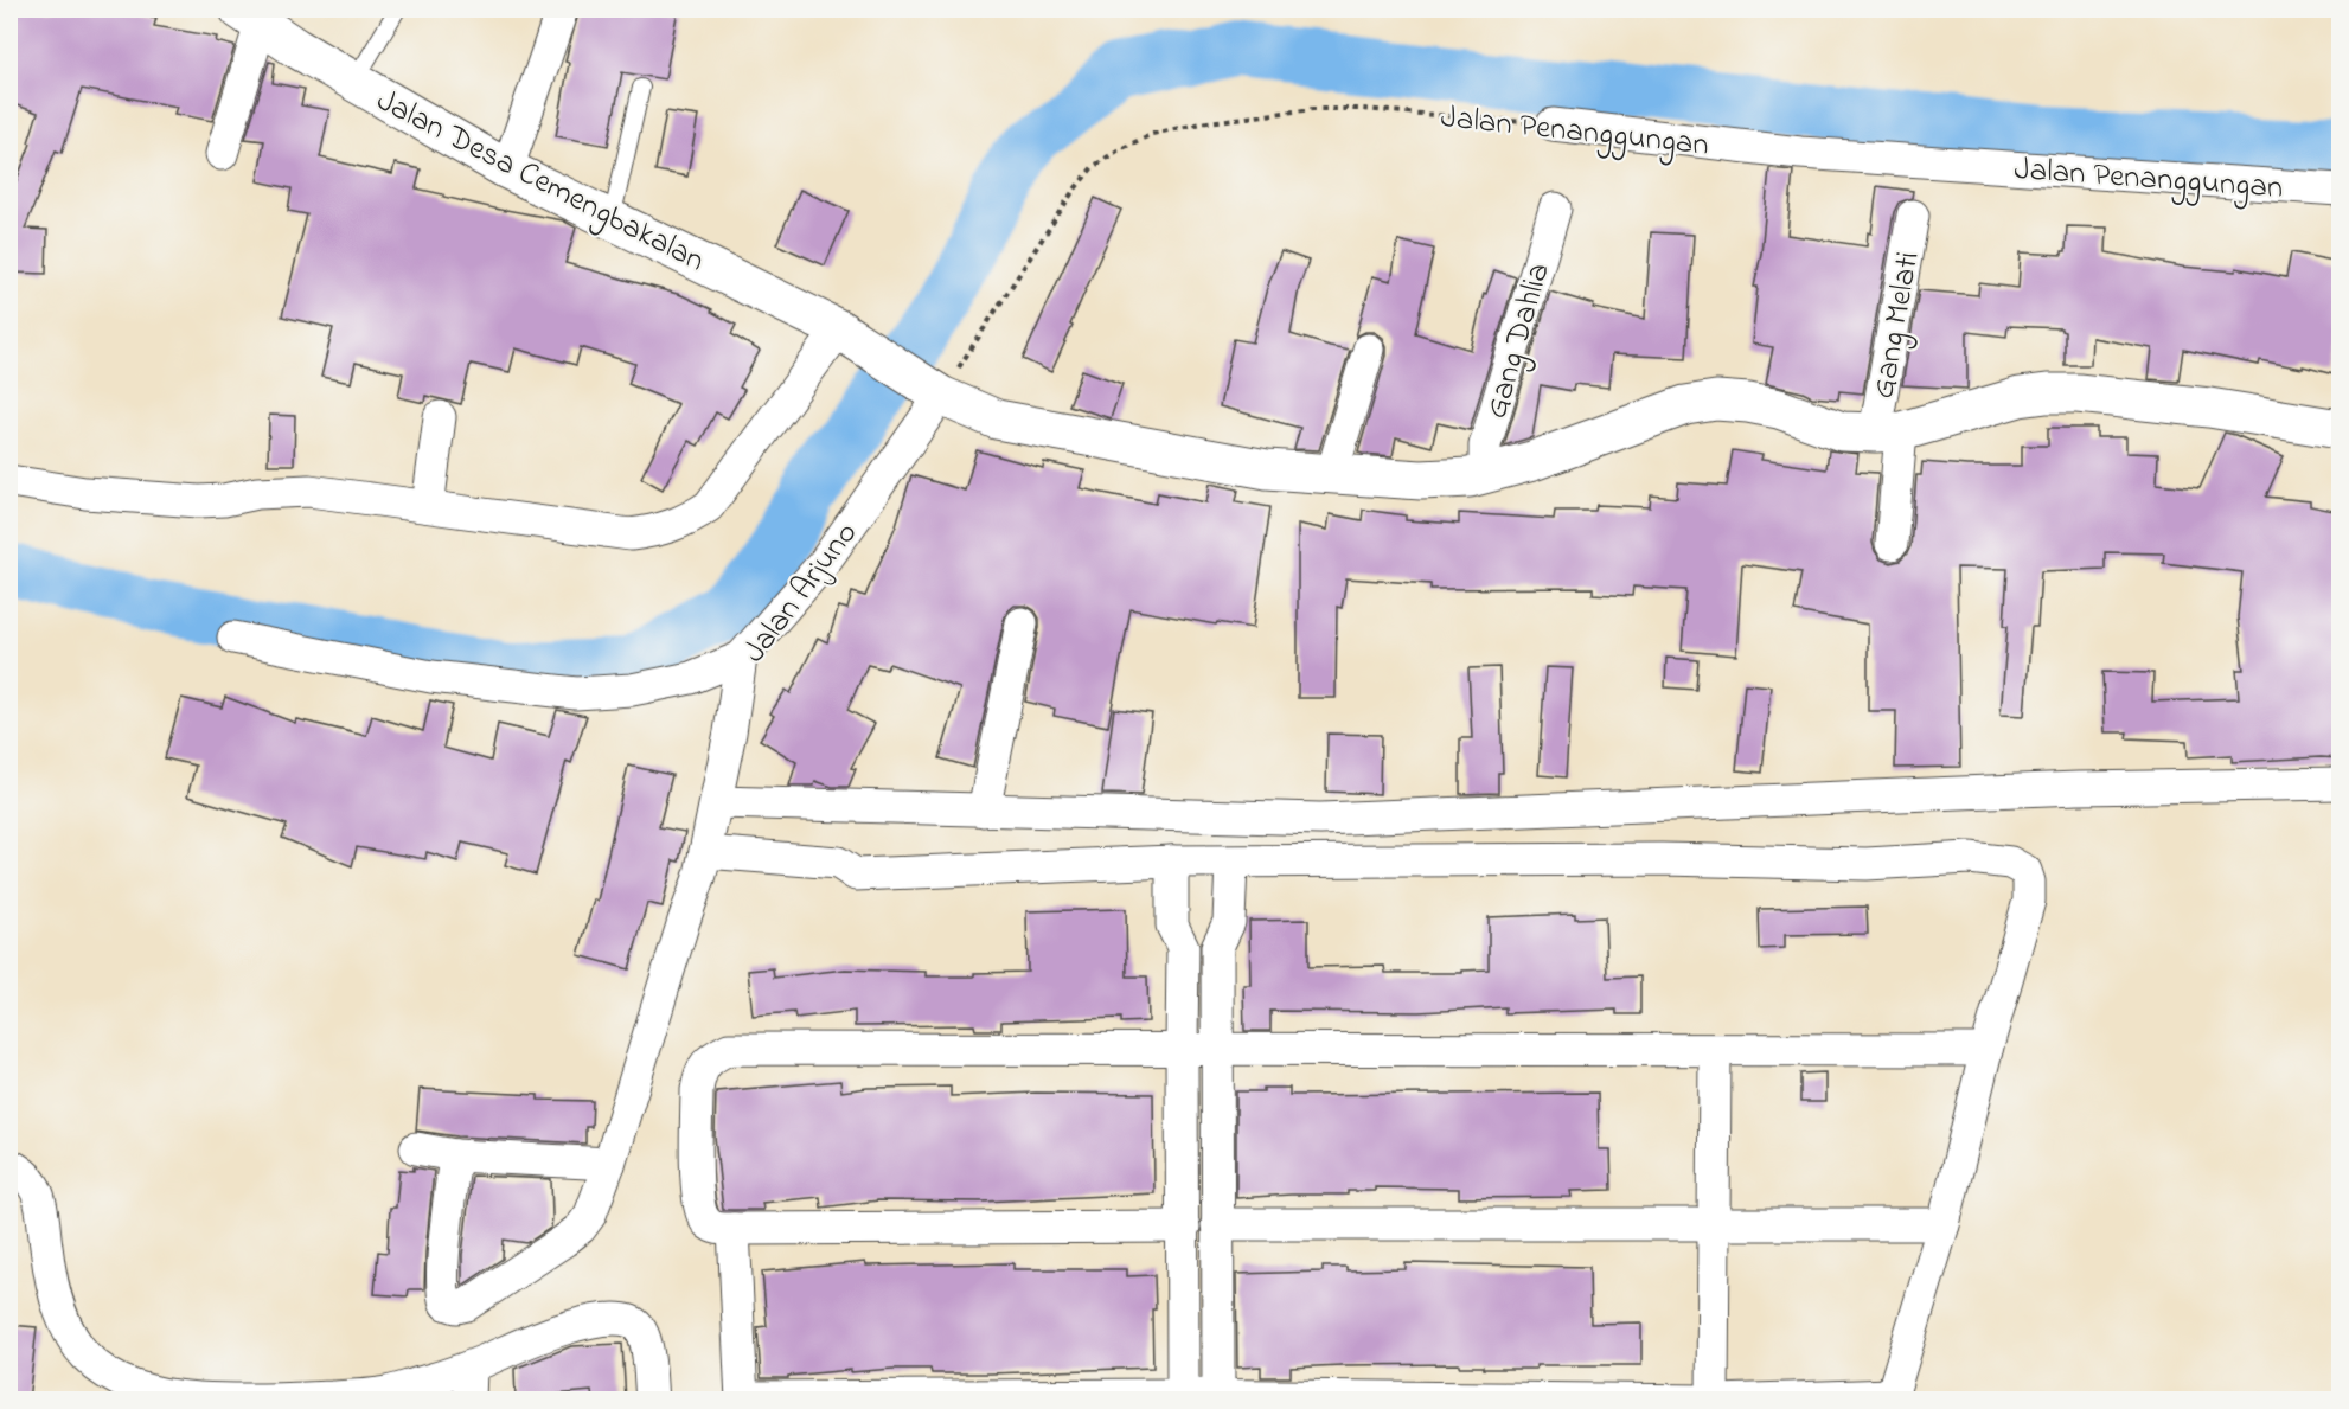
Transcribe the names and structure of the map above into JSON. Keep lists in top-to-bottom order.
{
  "streets": {
    "street": [
      "Jalan Penanggungan",
      "Jalan Desa Cemengbakalan",
      "Gang Melati",
      "Gang Dahlia",
      "Jalan Arjuno"
    ]
  },
  "crossings": [
    ["Jalan Penanggungan", "Jalan Desa Cemengbakalan"],
    ["Jalan Penanggungan", "Jalan Arjuno"],
    ["Jalan Desa Cemengbakalan", "Gang Melati"],
    ["Jalan Desa Cemengbakalan", "Gang Dahlia"],
    ["Jalan Desa Cemengbakalan", "Jalan Arjuno"]
  ]
}
